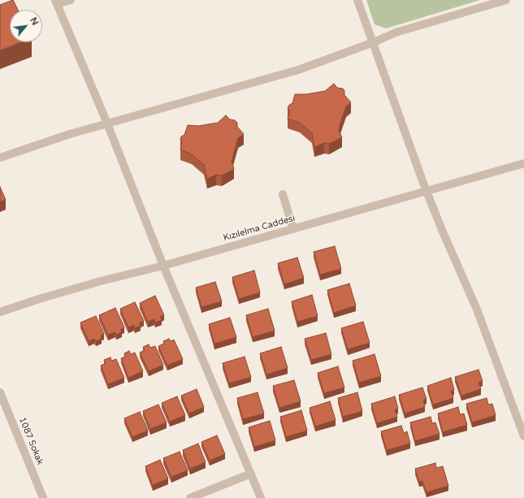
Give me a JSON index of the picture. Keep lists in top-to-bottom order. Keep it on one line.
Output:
{"streets":{"street":["Kızılelma Caddesi","1087 Sokak"]},"north":"top right"}
